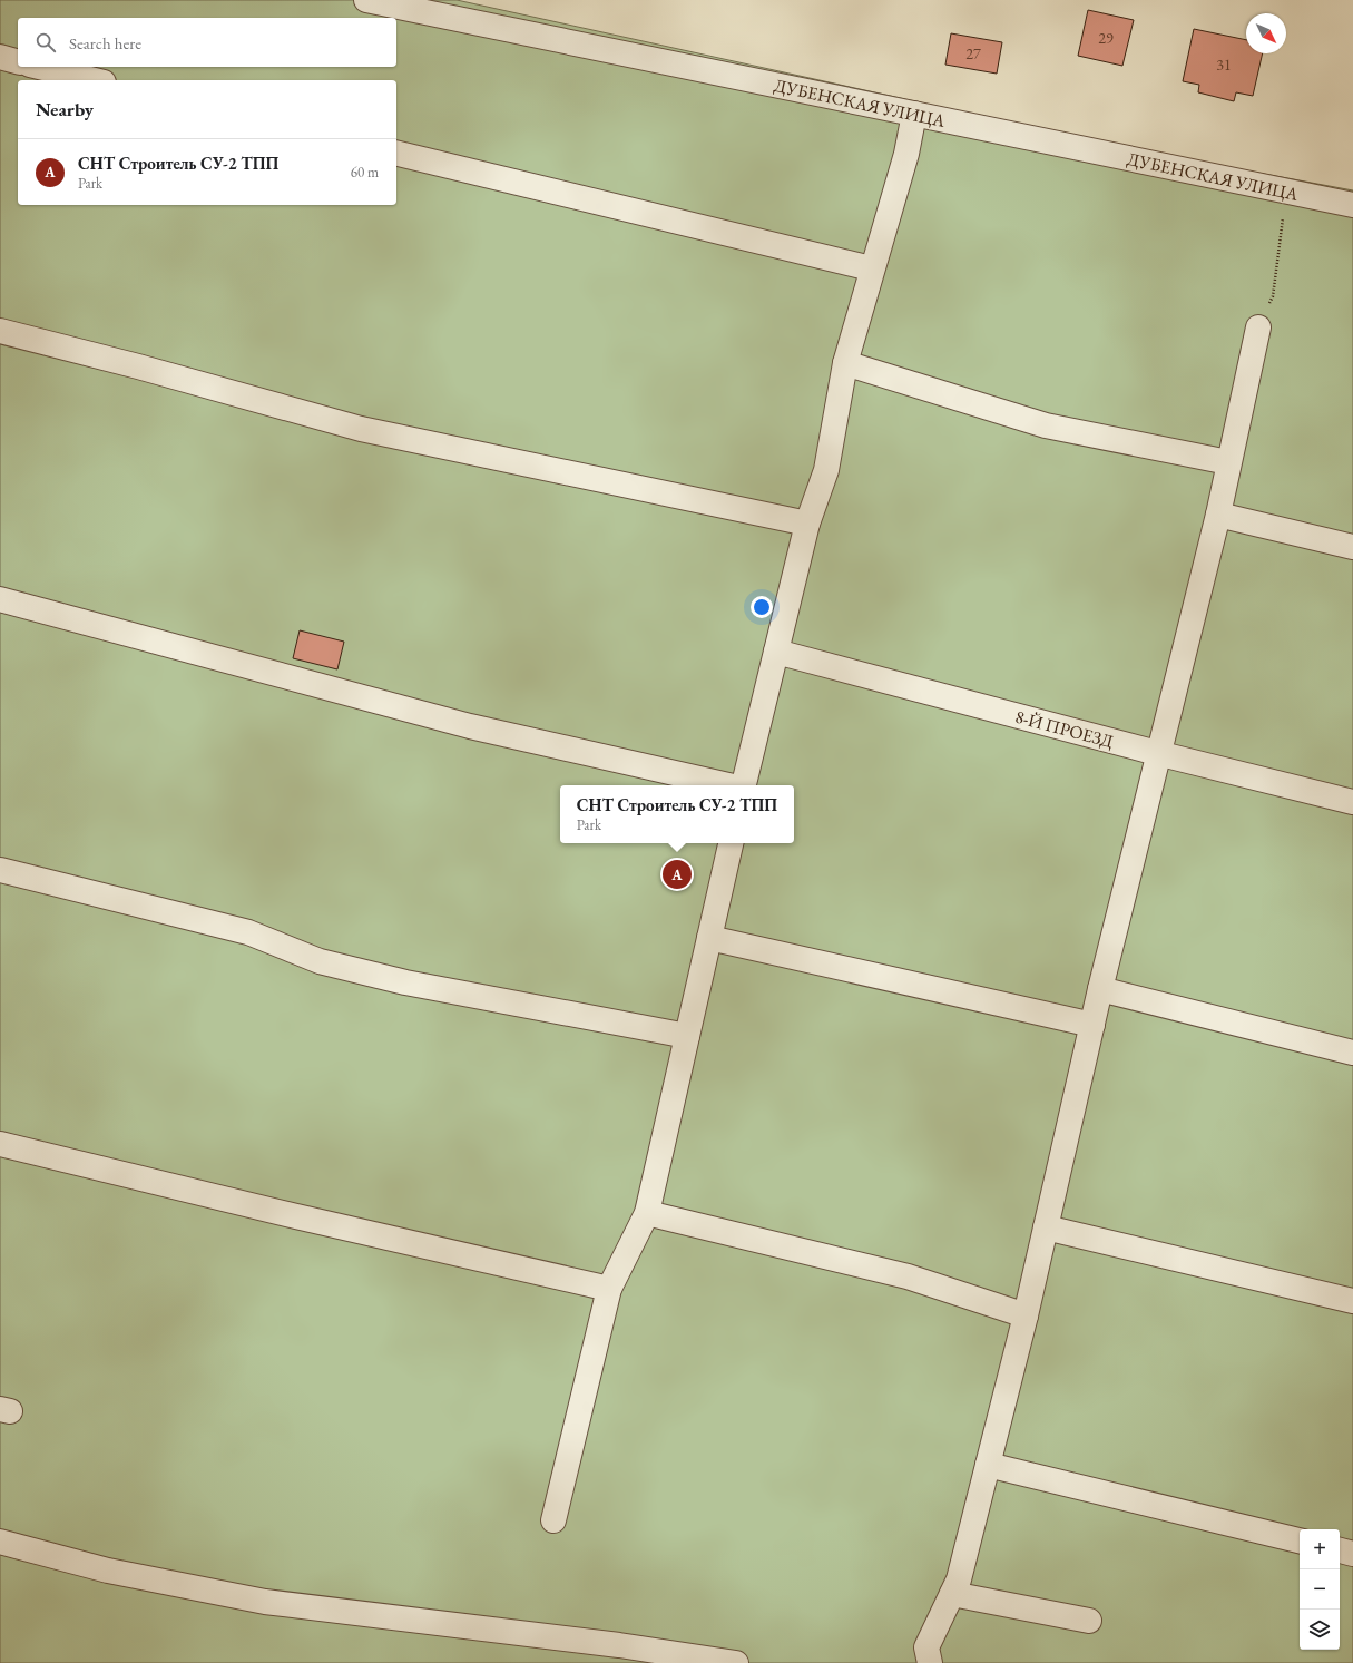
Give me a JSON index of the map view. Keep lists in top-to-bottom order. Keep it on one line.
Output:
{"streets":{"street":["ДУБЕНСКАЯ УЛИЦА","8-Й ПРОЕЗД"]},"house_numbers":["29","27","31"],"north":"bottom right","page":{"search":"Search here","heading":"Nearby","list":[{"mark":"A","name":"СНТ Строитель СУ-2 ТПП","note":"Park","value":"60 m"}],"popup":["СНТ Строитель СУ-2 ТПП","Park"],"pins":"A","map_buttons":["+","−"]}}
